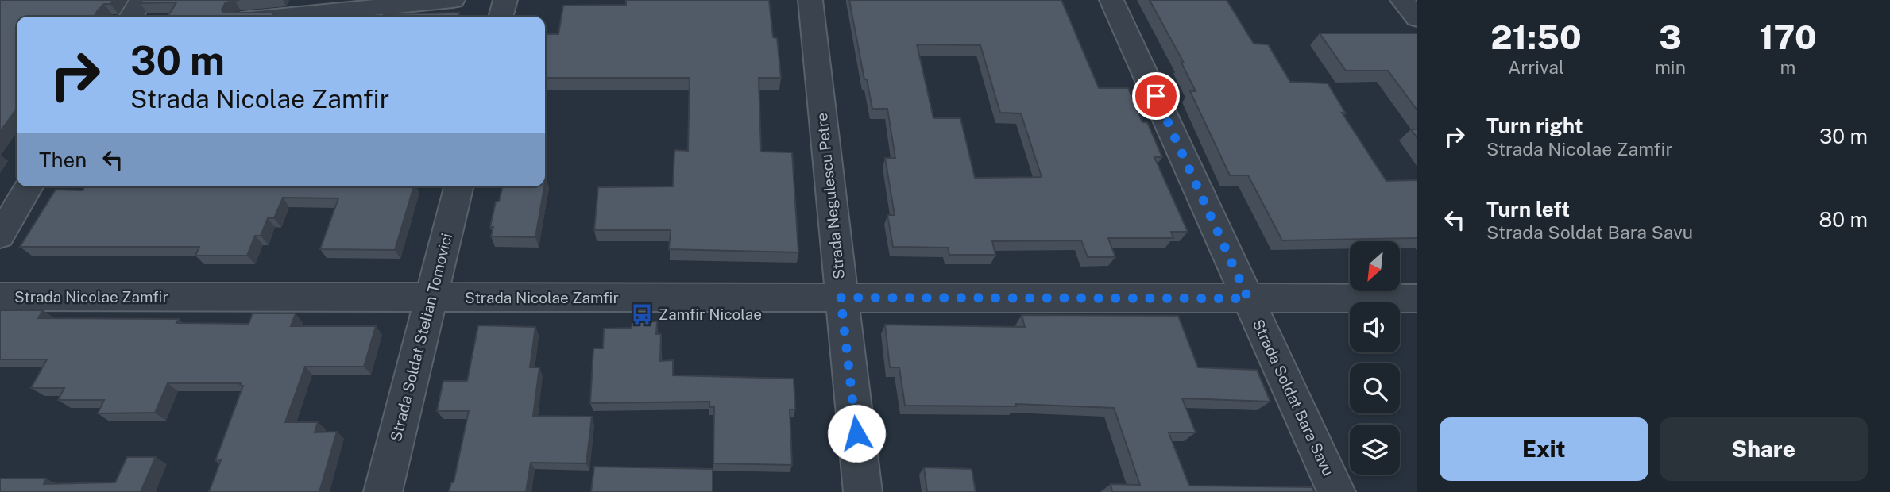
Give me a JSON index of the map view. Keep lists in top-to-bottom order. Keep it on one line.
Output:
{"streets":{"street":["Strada Negulescu Petre","Strada Nicolae Zamfir","Strada Soldat Stelian Tomovici","Strada Soldat Bara Savu"]},"crossings":[["Strada Negulescu Petre","Strada Nicolae Zamfir"],["Strada Nicolae Zamfir","Strada Soldat Stelian Tomovici"],["Strada Nicolae Zamfir","Strada Soldat Bara Savu"]],"places":{"bus stop":["Zamfir Nicolae"]},"north":"bottom left","page":{"eta":["21:50","Arrival","3","min","170","m"],"turn":["30 m","Strada Nicolae Zamfir"],"list":[{"name":"Turn right","note":"Strada Nicolae Zamfir","value":"30 m"},{"name":"Turn left","note":"Strada Soldat Bara Savu","value":"80 m"}],"then":"Then","buttons":["Exit","Share"]}}
